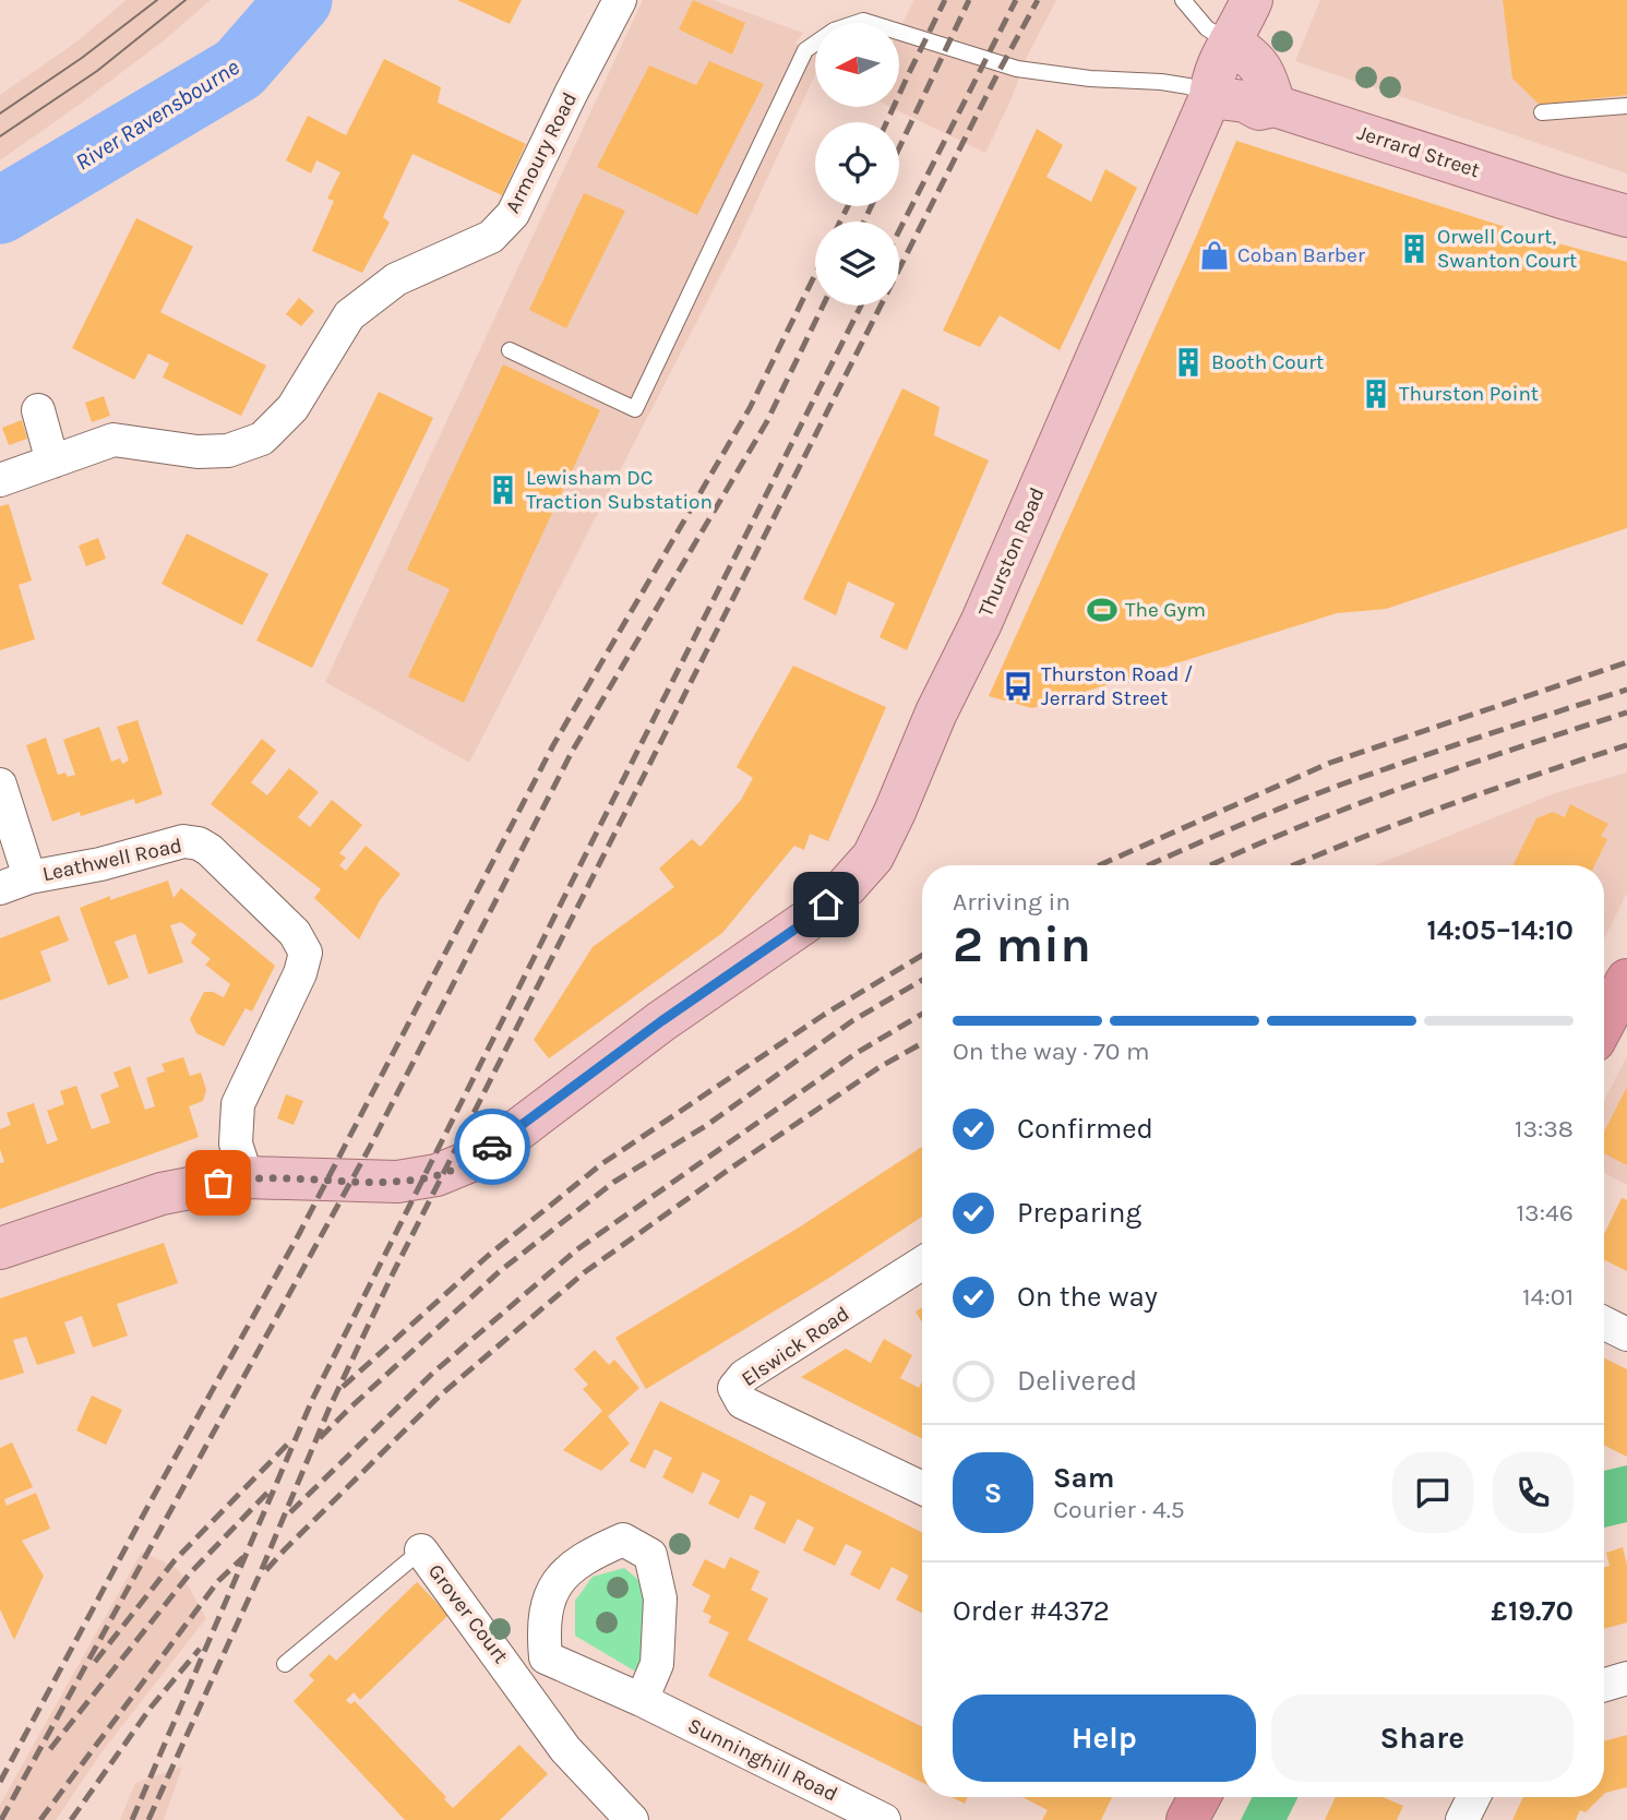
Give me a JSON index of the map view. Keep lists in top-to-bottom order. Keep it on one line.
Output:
{"streets":{"main road":["Jerrard Street","Thurston Road"],"street":["Armoury Road","Leathwell Road","Elswick Road","Grover Court","Sunninghill Road"]},"crossings":[["Jerrard Street","Thurston Road"],["Thurston Road","Leathwell Road"],["Grover Court","Sunninghill Road"]],"water":["River Ravensbourne"],"places":{"building":["Orwell Court, Swanton Court","Booth Court","Thurston Point","Lewisham DC Traction Substation"],"shop":["Coban Barber"],"sports":["The Gym"],"bus stop":["Thurston Road / Jerrard Street"]},"north":"left","page":{"heading":["2 min","Arriving in","14:05–14:10"],"panel":["Sam","Courier · 4.5","Order #4372","£19.70"],"bar":"On the way · 70 m","list":[["Confirmed","13:38"],["Preparing","13:46"],["On the way","14:01"],"Delivered"],"round":"S","buttons":["Help","Share"]}}
